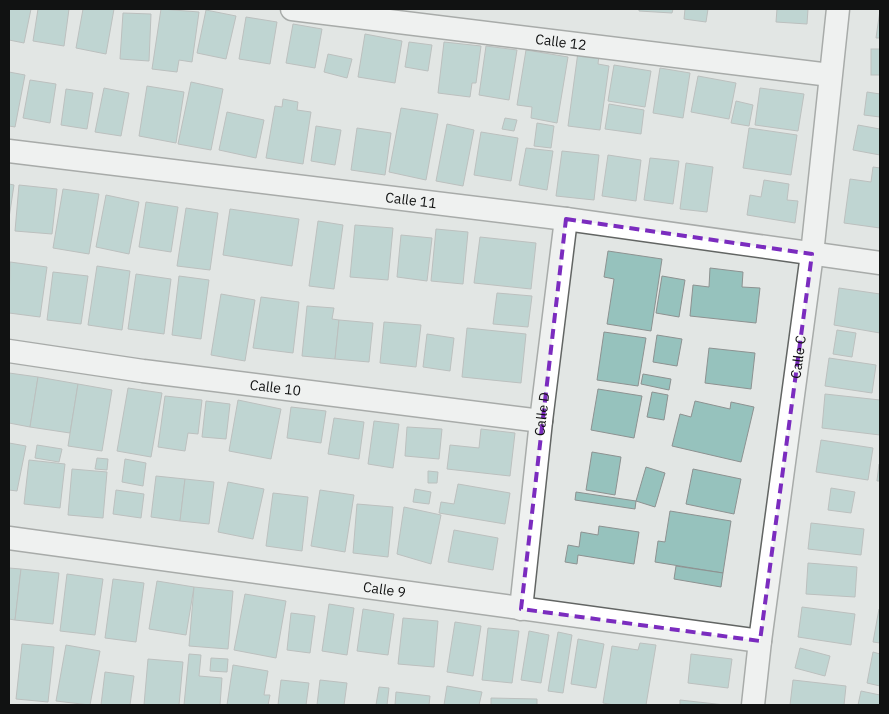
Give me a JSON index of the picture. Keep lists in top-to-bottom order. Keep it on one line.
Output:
{"streets":{"street":["Calle 12","Calle 11","Calle C","Calle 10","Calle D","Calle 9"]},"crossings":[["Calle 12","Calle C"],["Calle 11","Calle C"],["Calle 11","Calle D"],["Calle C","Calle 9"],["Calle 10","Calle D"],["Calle D","Calle 9"]]}
